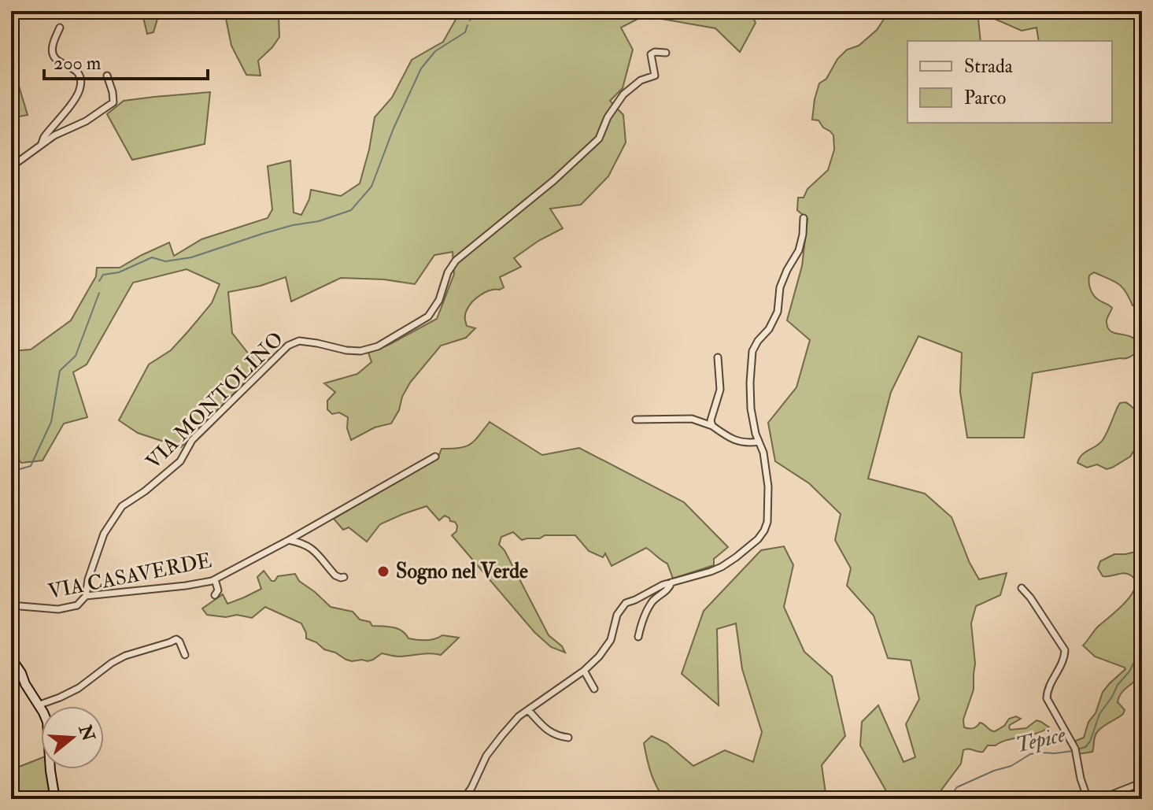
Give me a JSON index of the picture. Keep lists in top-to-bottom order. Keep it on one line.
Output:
{"streets":{"street":["VIA MONTOLINO","VIA CASAVERDE"]},"crossings":[["VIA MONTOLINO","VIA CASAVERDE"]],"water":["Tepice"],"places":["Sogno nel Verde"],"legend":["Strada","Parco"],"scale_bar":"200 m","north":"right"}
